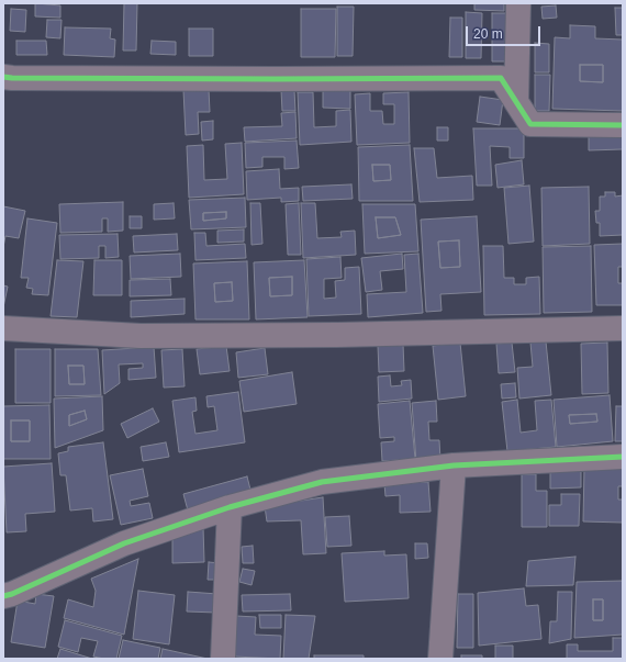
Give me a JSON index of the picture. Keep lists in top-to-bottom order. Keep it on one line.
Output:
{"scale_bar":"20 m"}
